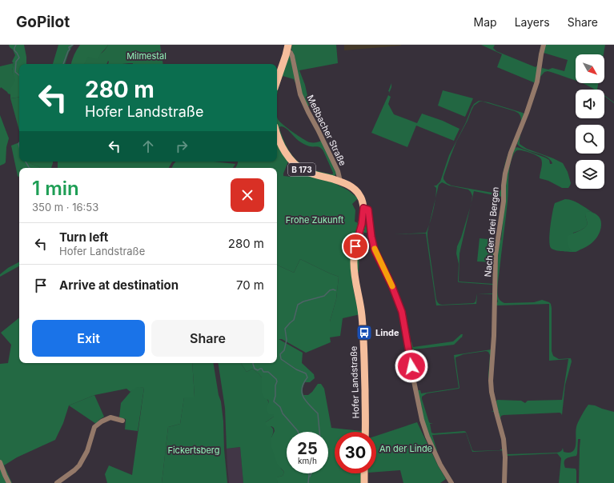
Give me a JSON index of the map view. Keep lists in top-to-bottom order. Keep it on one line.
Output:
{"streets":{"main road":["B 173","Hofer Landstraße"],"street":["Meßbacher Straße","Nach den drei Bergen"]},"crossings":[["Meßbacher Straße","Hofer Landstraße"]],"parks":["Milmestal","Frohe Zukunft","An der Linde","Fickertsberg"],"places":{"bus stop":["Linde"]},"north":"bottom right","page":{"header":"GoPilot","nav":["Map","Layers","Share"],"turn":["280 m","Hofer Landstraße"],"heading":["1 min","350 m · 16:53"],"list":[{"name":"Turn left","note":"Hofer Landstraße","value":"280 m"},{"name":"Arrive at destination","value":"70 m"}],"buttons":["Exit","Share"],"speed":"25 km/h","limit":"30"}}
